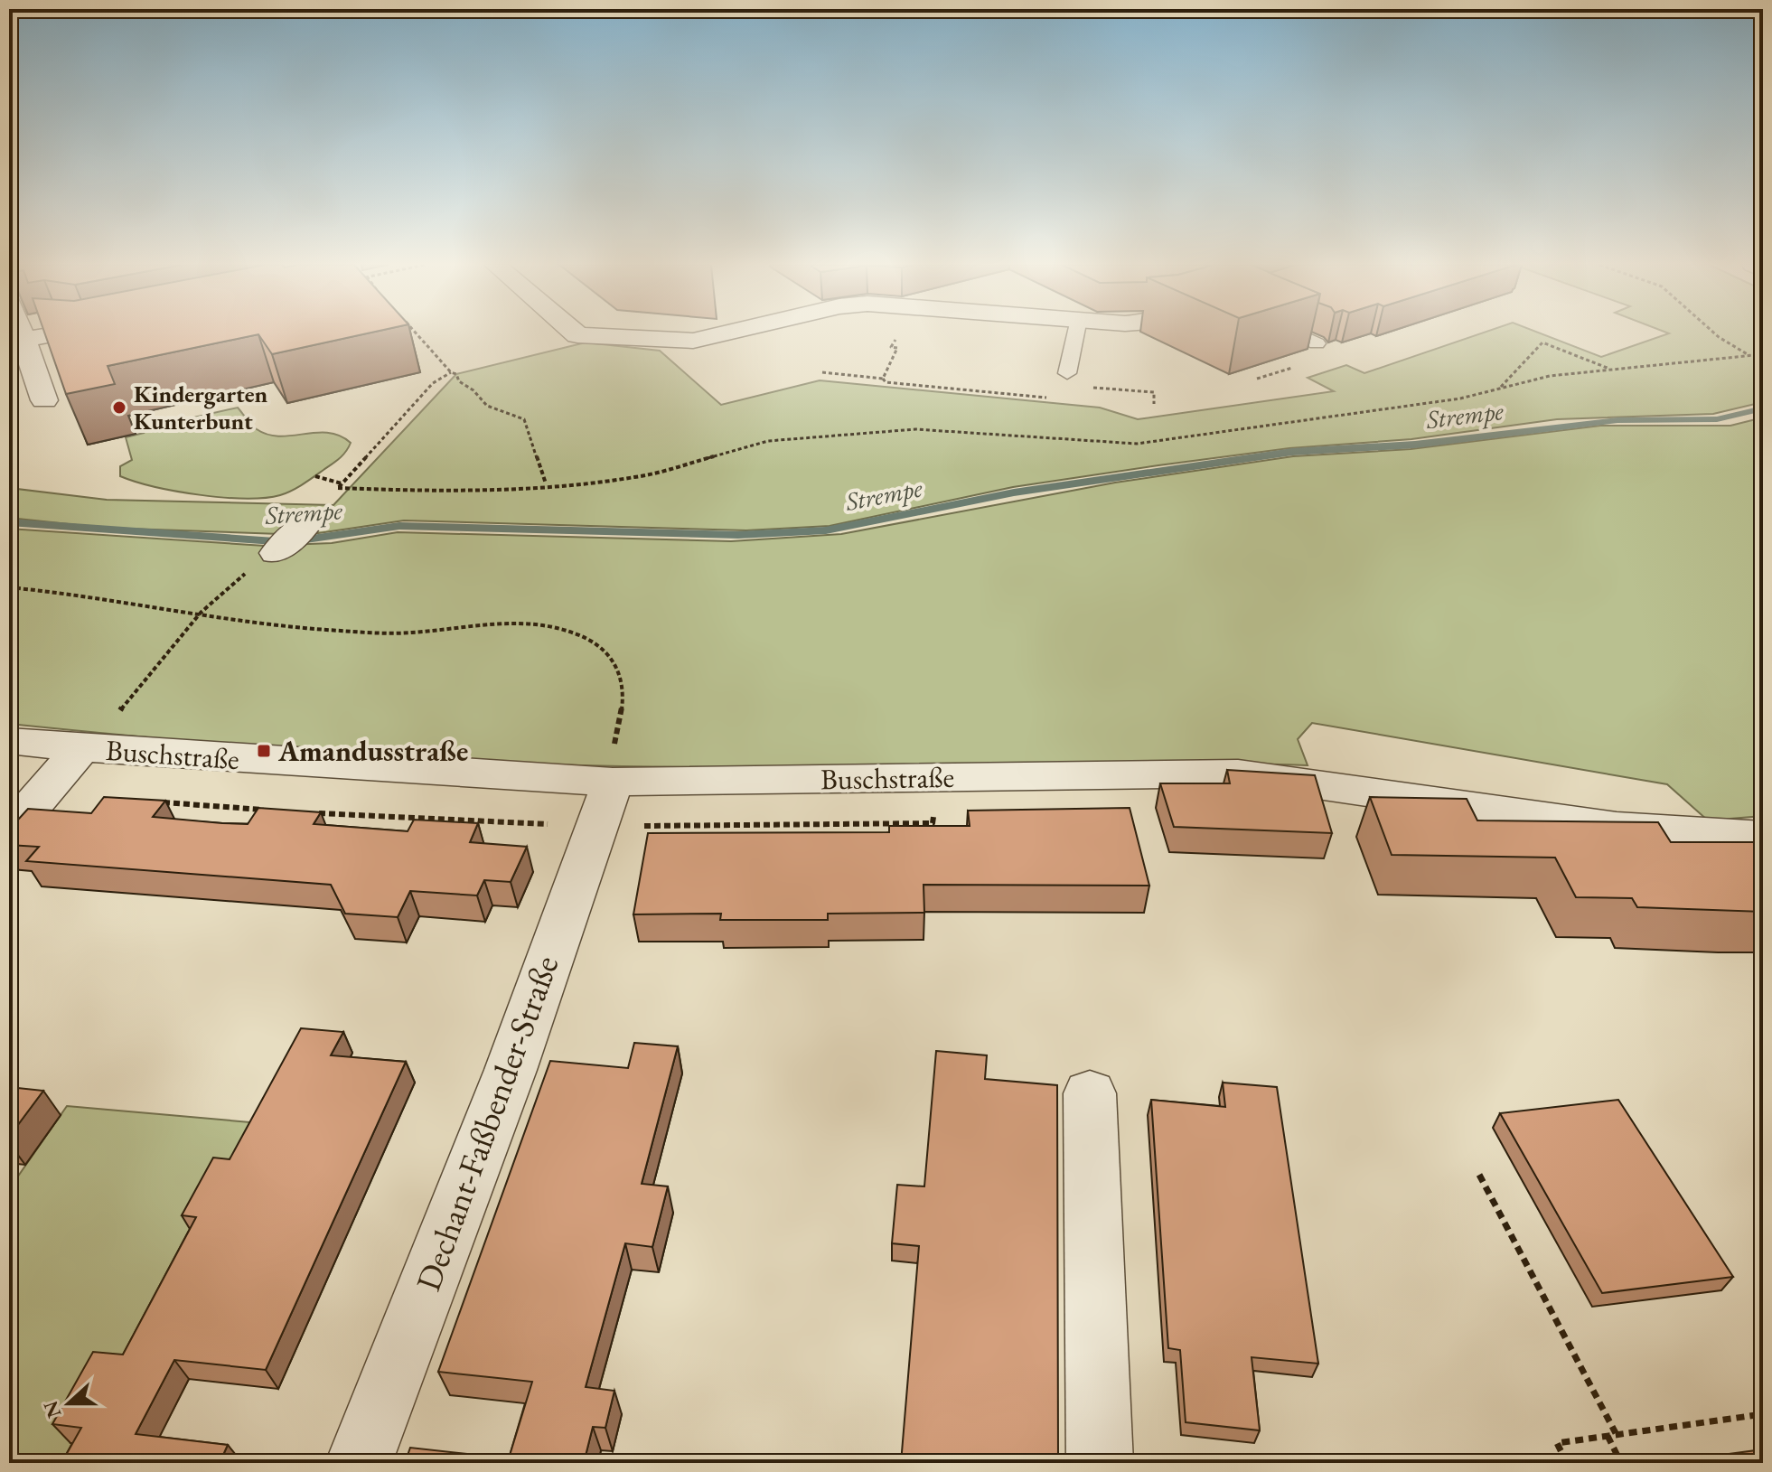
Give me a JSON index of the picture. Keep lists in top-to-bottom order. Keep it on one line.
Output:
{"streets":{"street":["Buschstraße","Dechant-Faßbender-Straße"]},"crossings":[["Buschstraße","Dechant-Faßbender-Straße"]],"water":["Strempe"],"places":{"other":["Kindergarten Kunterbunt"],"transit":["Amandusstraße"]},"north":"left"}
